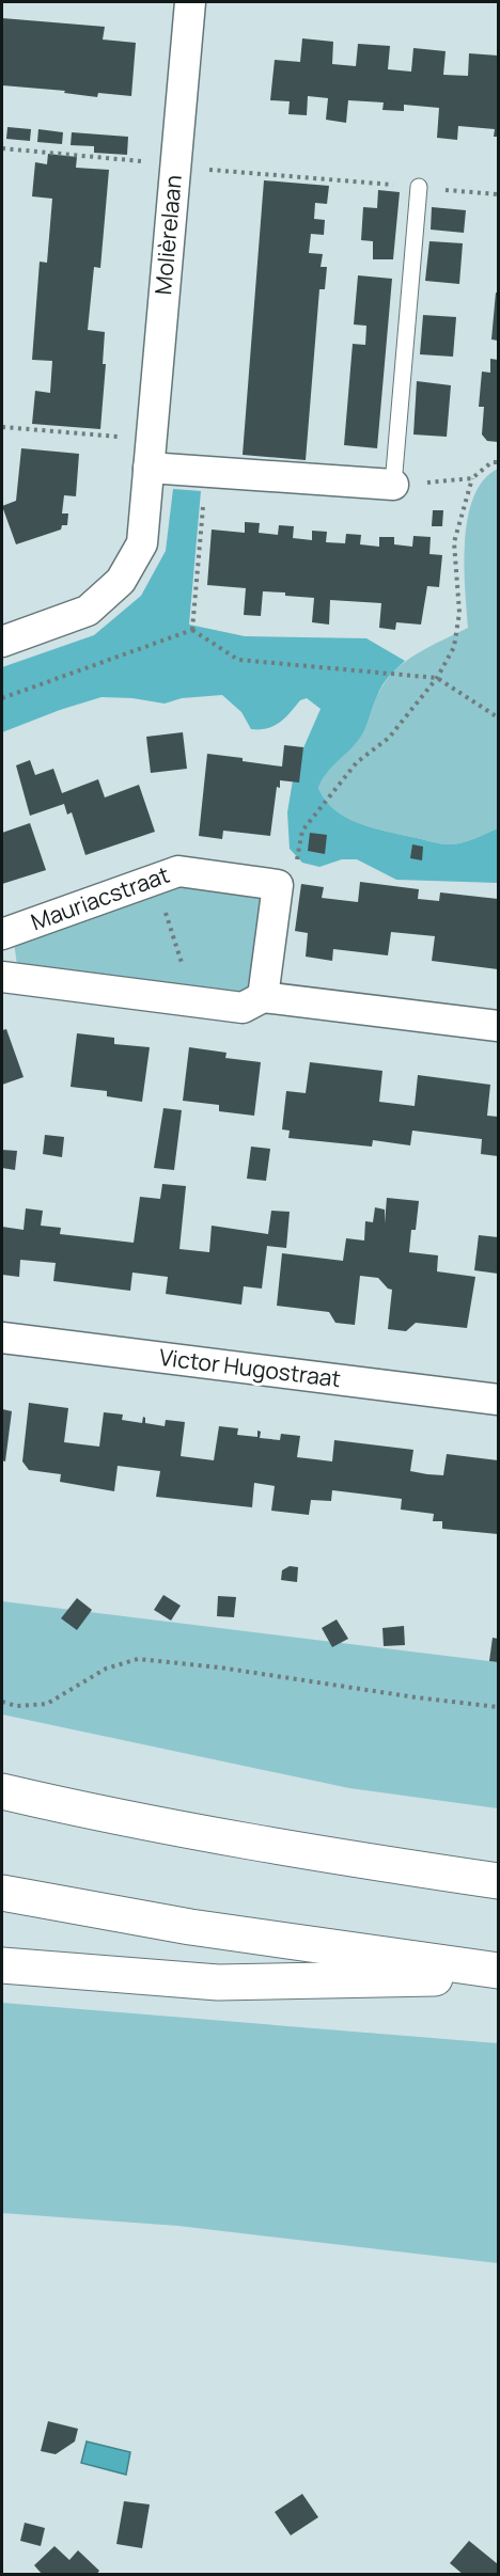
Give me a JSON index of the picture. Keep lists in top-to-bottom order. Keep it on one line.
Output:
{"streets":{"street":["Molièrelaan","Mauriacstraat","Victor Hugostraat"]}}
